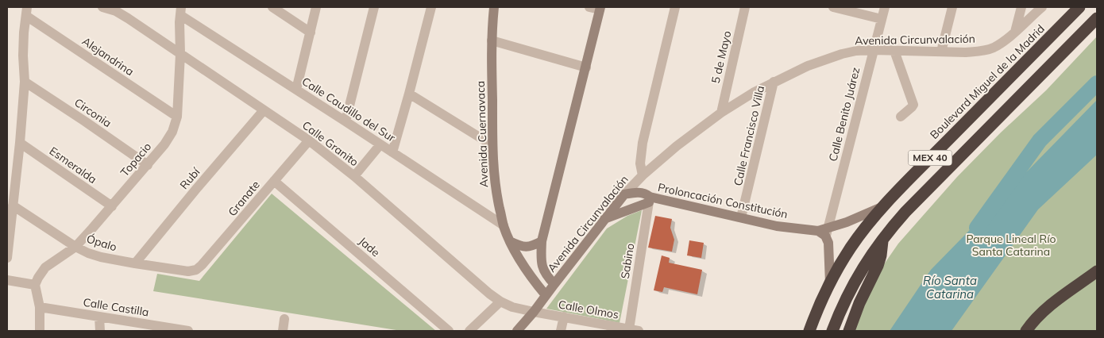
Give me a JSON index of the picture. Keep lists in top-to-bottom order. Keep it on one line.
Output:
{"streets":{"highway":["Boulevard Miguel de la Madrid","MEX 40"],"street":["Avenida Circunvalación","Alejandrina","5 de Mayo","Calle Caudillo del Sur","Circonia","Calle Benito Juárez","Avenida Cuernavaca","Calle Francisco Villa","Calle Granito","Topacio","Esmeralda","Rubí","Granate","Proloncación Constitución","Ópalo","Jade","Sabino","Calle Castilla","Calle Olmos"]},"crossings":[["Avenida Circunvalación","5 de Mayo"],["Avenida Circunvalación","Calle Benito Juárez"],["Avenida Circunvalación","Calle Francisco Villa"],["Avenida Circunvalación","Proloncación Constitución"],["Alejandrina","Topacio"],["Boulevard Miguel de la Madrid","Proloncación Constitución"],["Calle Caudillo del Sur","Avenida Cuernavaca"],["Calle Caudillo del Sur","Topacio"],["Circonia","Topacio"],["Calle Benito Juárez","Proloncación Constitución"],["Calle Francisco Villa","Proloncación Constitución"],["Calle Granito","Topacio"],["Calle Granito","Rubí"],["Calle Granito","Granate"],["Calle Granito","Calle Olmos"],["Topacio","Esmeralda"],["Topacio","Ópalo"],["Rubí","Ópalo"],["Granate","Ópalo"],["Granate","Jade"],["Proloncación Constitución","Sabino"],["Sabino","Calle Olmos"]],"water":["Río Santa Catarina"],"parks":["Parque Lineal Río Santa Catarina"]}
